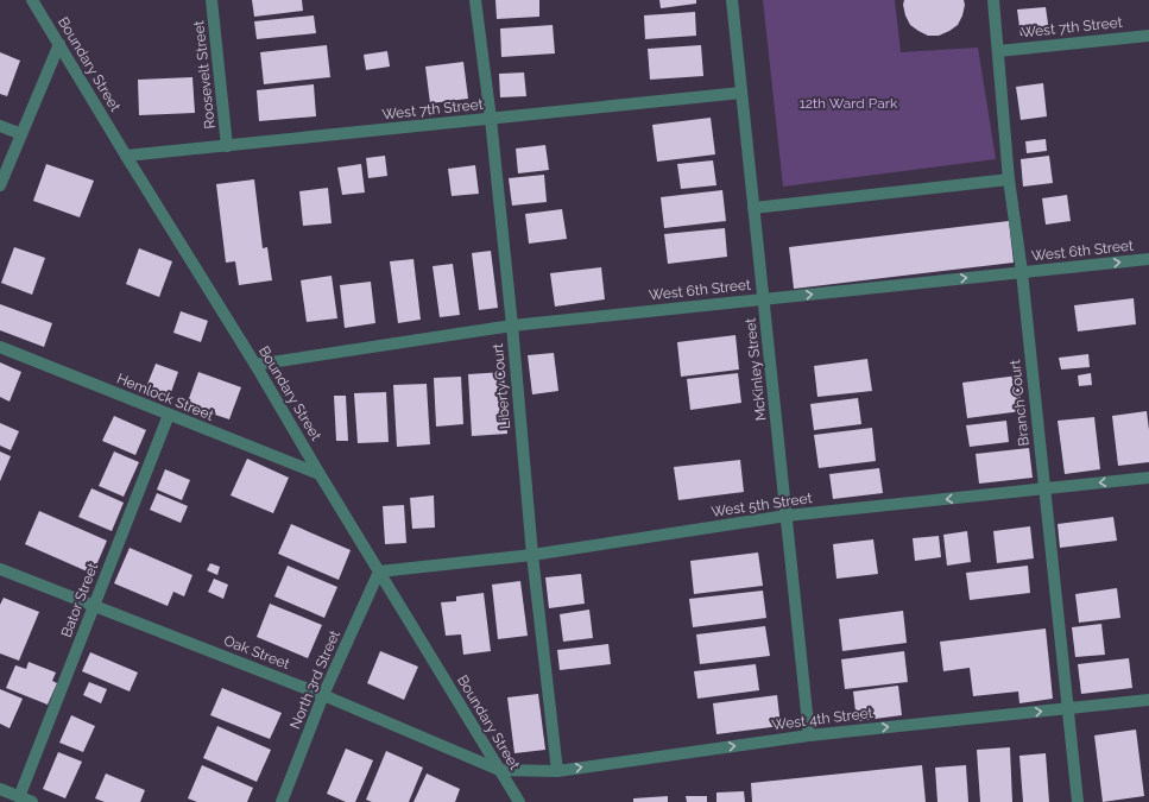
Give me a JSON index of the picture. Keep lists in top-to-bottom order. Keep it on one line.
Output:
{"streets":{"street":["West 7th Street","Boundary Street","Roosevelt Street","West 6th Street","McKinley Street","Liberty Court","Hemlock Street","Branch Court","West 5th Street","Bator Street","Oak Street","North 3rd Street","West 4th Street"]},"crossings":[["West 7th Street","Boundary Street"],["West 7th Street","Roosevelt Street"],["West 7th Street","McKinley Street"],["West 7th Street","Liberty Court"],["West 7th Street","Branch Court"],["Boundary Street","West 6th Street"],["Boundary Street","Hemlock Street"],["Boundary Street","West 5th Street"],["Boundary Street","Oak Street"],["Boundary Street","North 3rd Street"],["Boundary Street","West 4th Street"],["West 6th Street","McKinley Street"],["West 6th Street","Liberty Court"],["West 6th Street","Branch Court"],["McKinley Street","West 5th Street"],["McKinley Street","West 4th Street"],["Liberty Court","West 5th Street"],["Liberty Court","West 4th Street"],["Hemlock Street","Bator Street"],["Branch Court","West 5th Street"],["Branch Court","West 4th Street"],["West 5th Street","North 3rd Street"],["Bator Street","Oak Street"],["Oak Street","North 3rd Street"],["Oak Street","West 4th Street"]],"one_way":["West 5th Street","West 4th Street"],"parks":["12th Ward Park"]}
